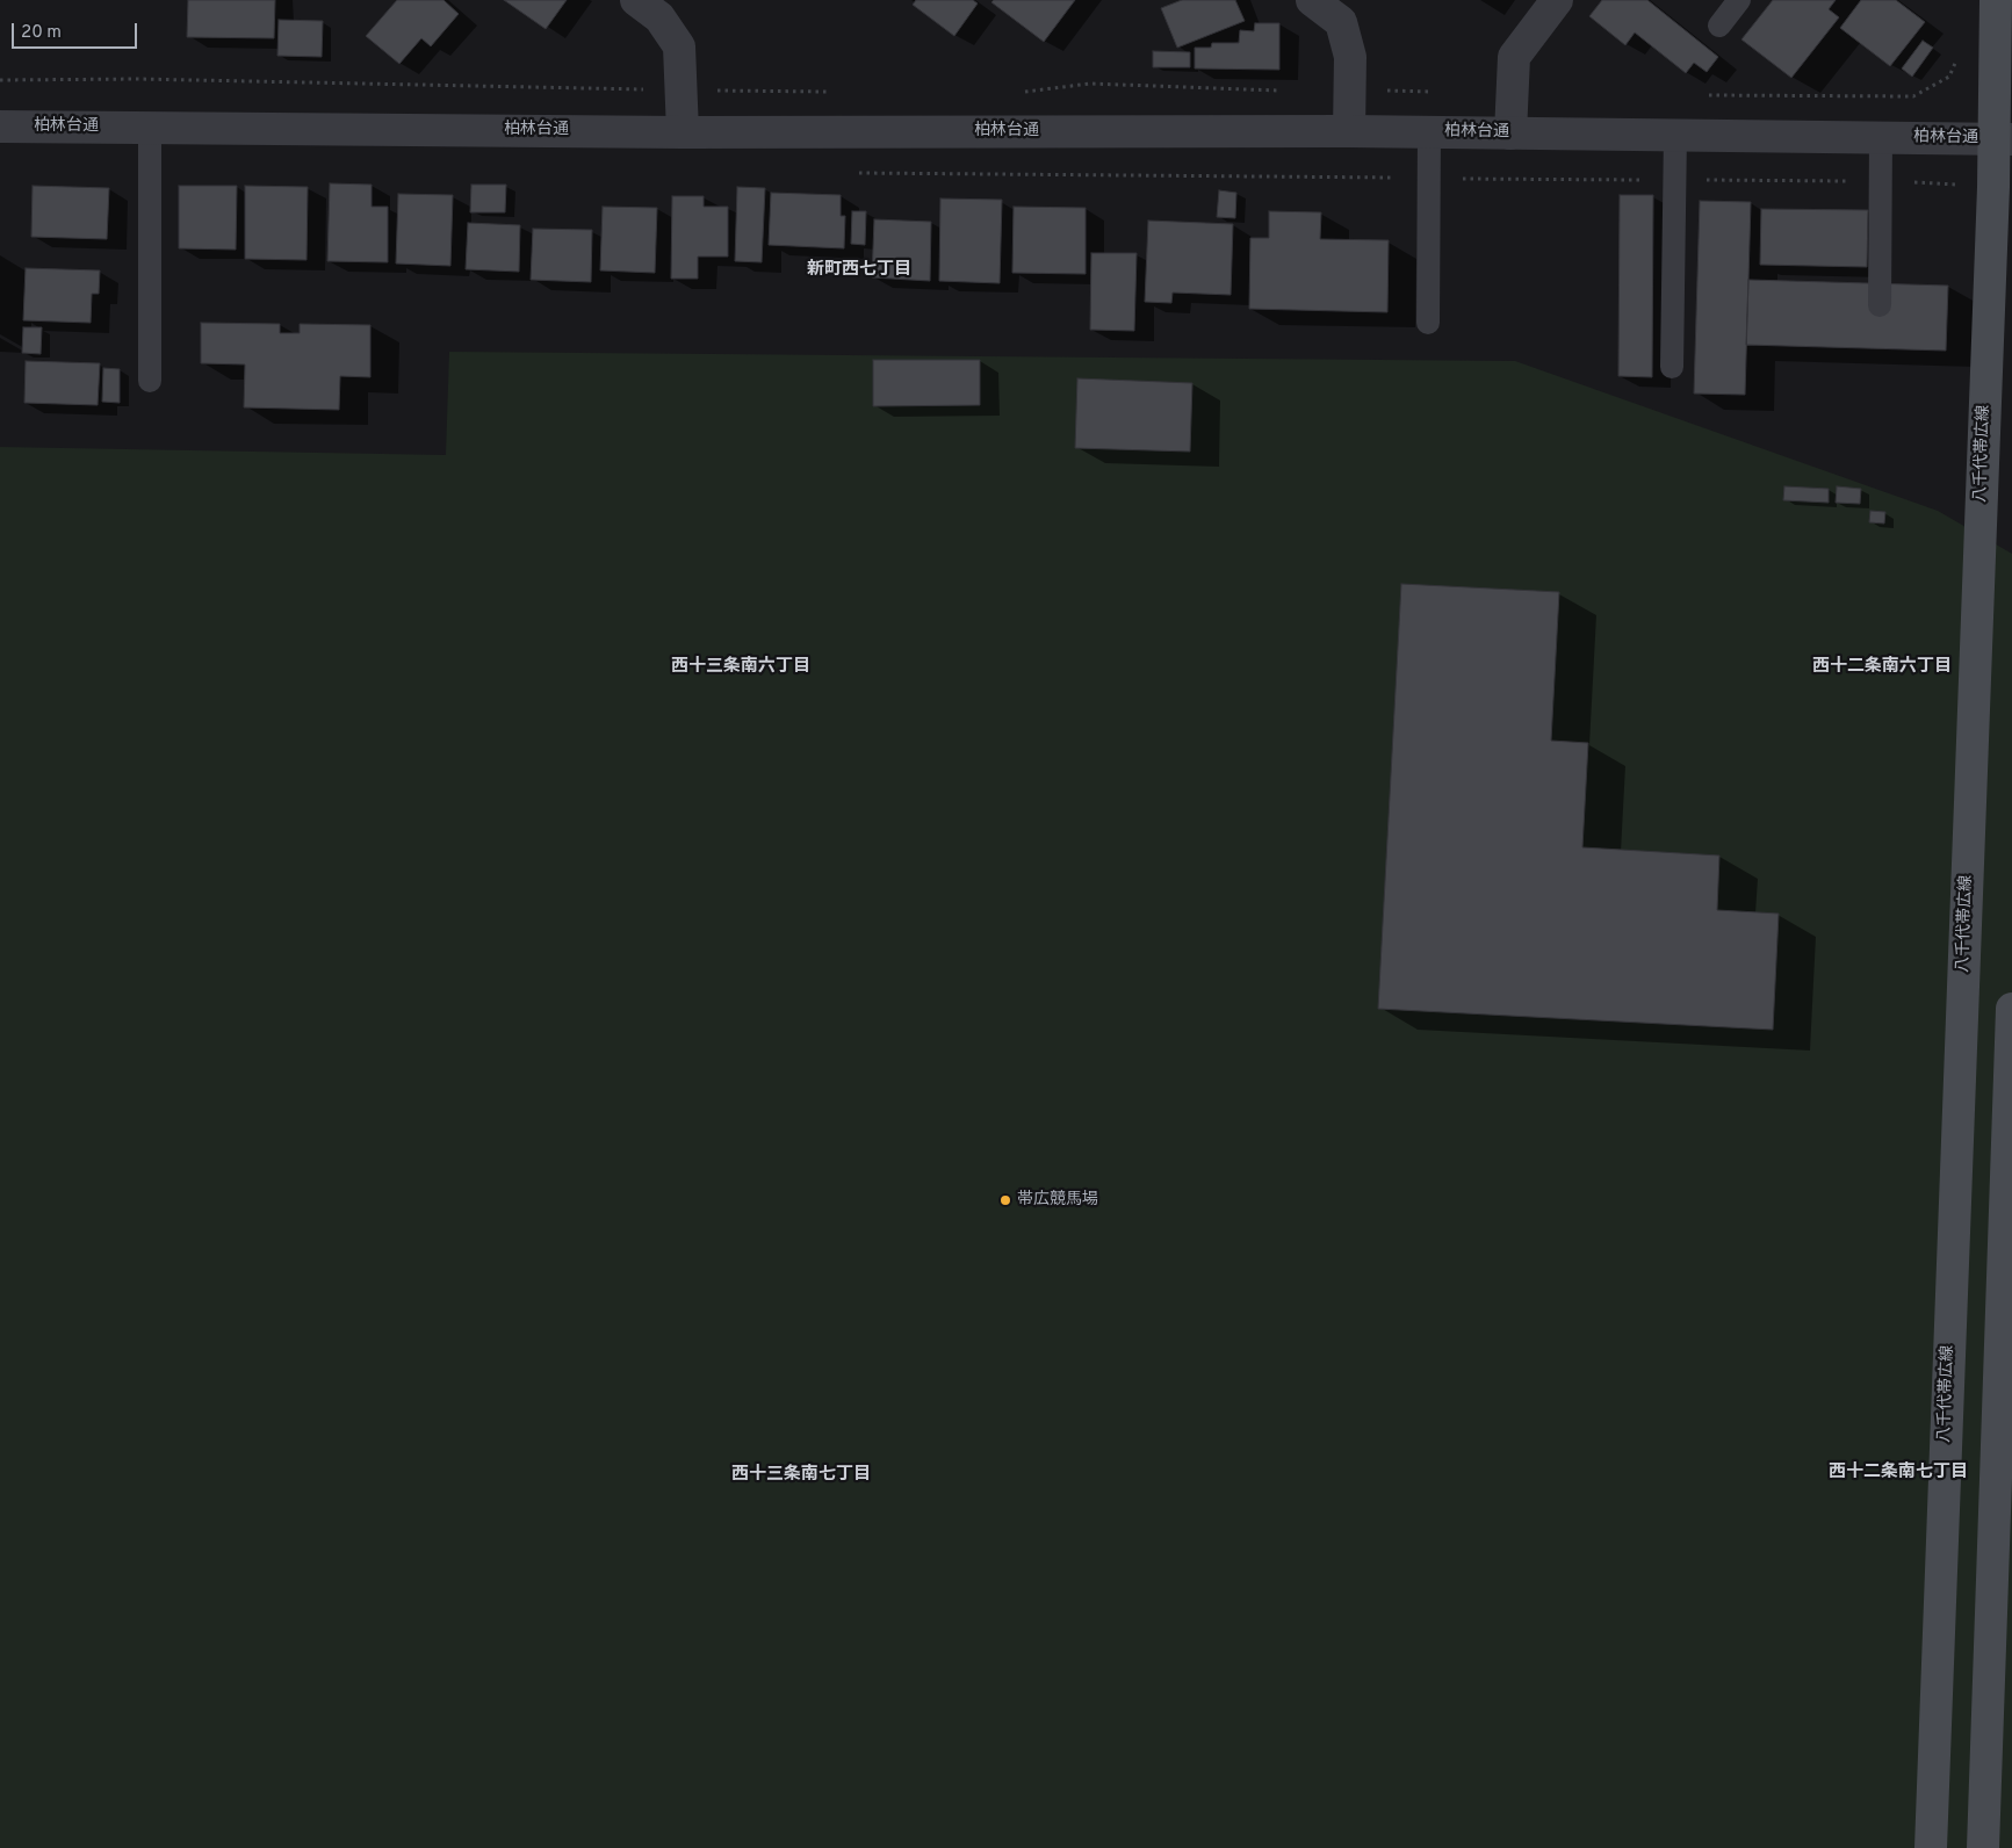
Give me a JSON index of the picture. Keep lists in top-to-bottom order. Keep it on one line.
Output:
{"streets":{"main road":["八千代帯広線"],"street":["柏林台通"]},"crossings":[["柏林台通","八千代帯広線"]],"districts":["新町西七丁目","西十三条南六丁目","西十二条南六丁目","西十二条南七丁目","西十三条南七丁目"],"places":["帯広競馬場"],"scale_bar":"20 m"}
